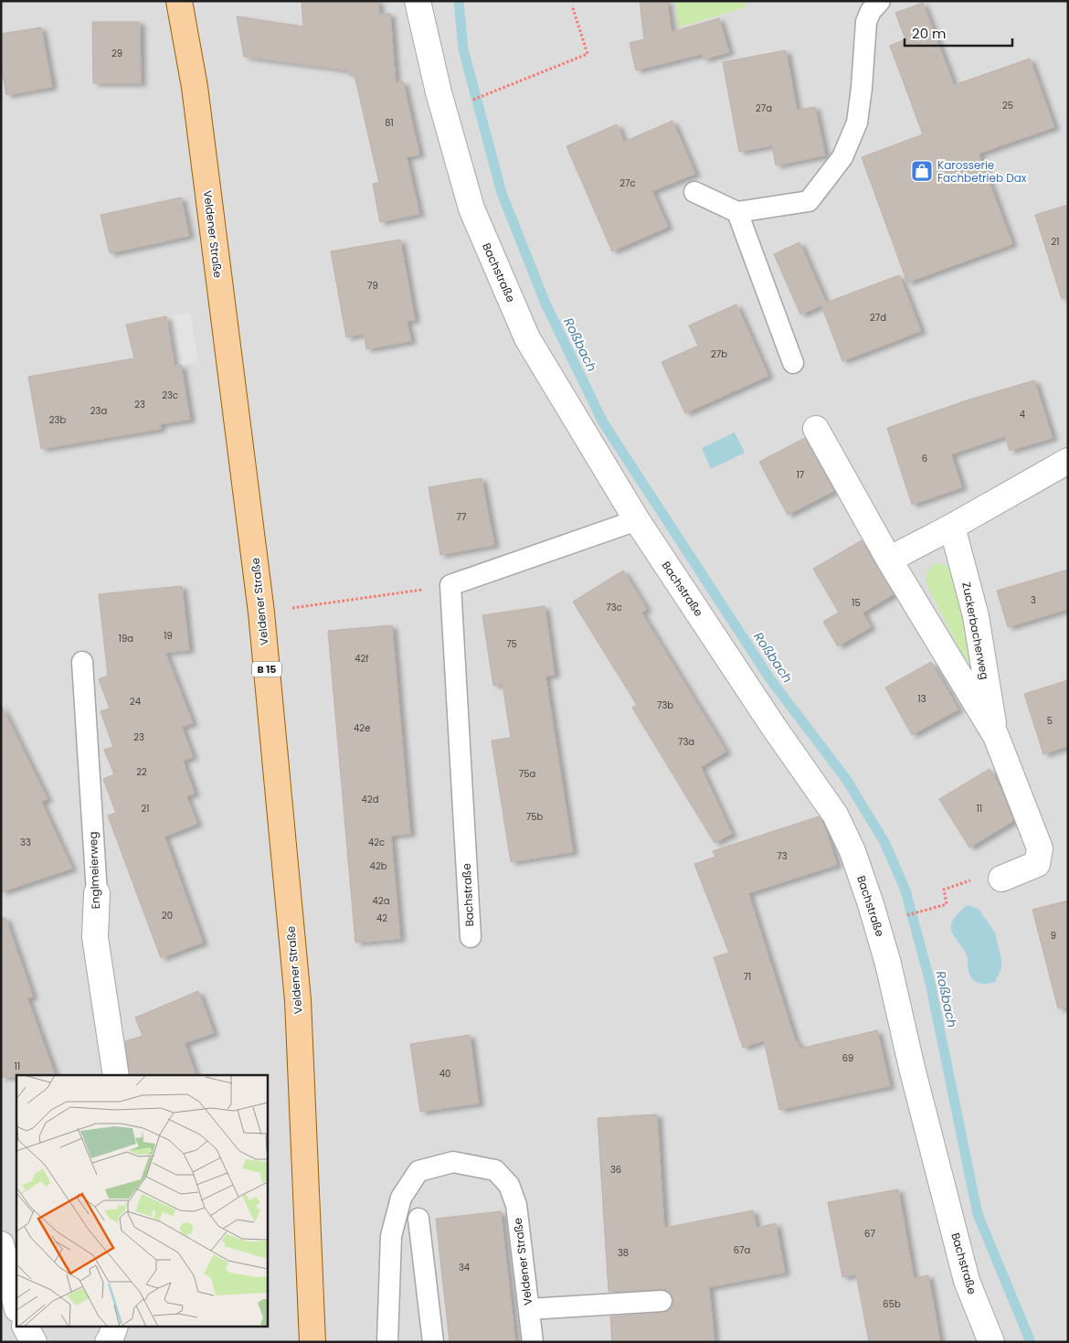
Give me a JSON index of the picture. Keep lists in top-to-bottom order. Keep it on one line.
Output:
{"streets":{"main road":["Veldener Straße","B 15"],"street":["Bachstraße","Zuckerbacherweg","Englmeierweg"]},"water":["Roßbach"],"places":{"shop":["Karosserie Fachbetrieb Dax"]},"house_numbers":["29","25","27a","81","27c","21","79","27d","27b","23c","23","23a","4","23b","6","17","77","3","15","73c","19","19a","75","42f","13","24","73b","5","42e","23","73a","22","75a","42d","21","11","75b","33","42c","73","42b","42a","20","42","9","71","69","11","40","36","67","67a","38","34","65b"],"scale_bar":"20 m"}
